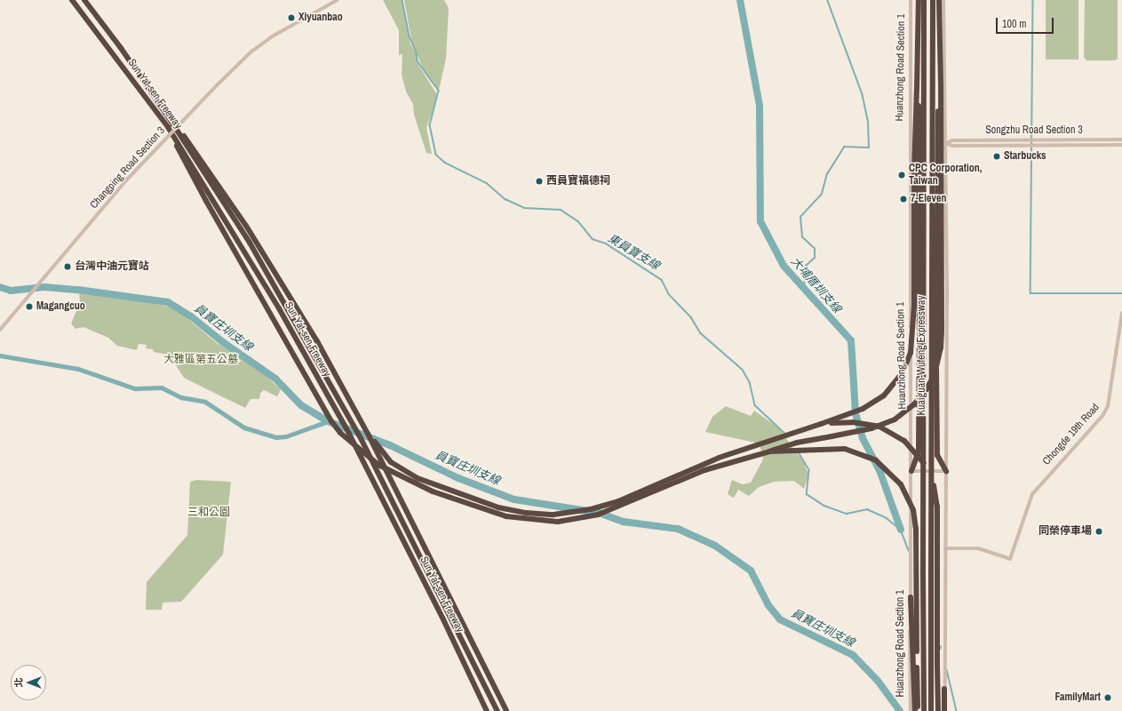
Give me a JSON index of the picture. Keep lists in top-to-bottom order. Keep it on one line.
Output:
{"streets":{"highway":["Sun Yat-sen Freeway","Kuaiguan-Wufeng Expressway"],"street":["Huanzhong Road Section 1","Songzhu Road Section 3","Changping Road Section 3","Chongde 19th Road"]},"crossings":[["Huanzhong Road Section 1","Songzhu Road Section 3"]],"water":["東員寶支線","大埔厝圳支線","員寶庄圳支線"],"parks":["大雅區第五公墓","三和公園"],"places":["Xiyuanbao","Starbucks","CPC Corporation, Taiwan","西員寶福德祠","7-Eleven","台灣中油元寶站","Magangcuo","同榮停車場","FamilyMart"],"scale_bar":"100 m","north":"left"}
